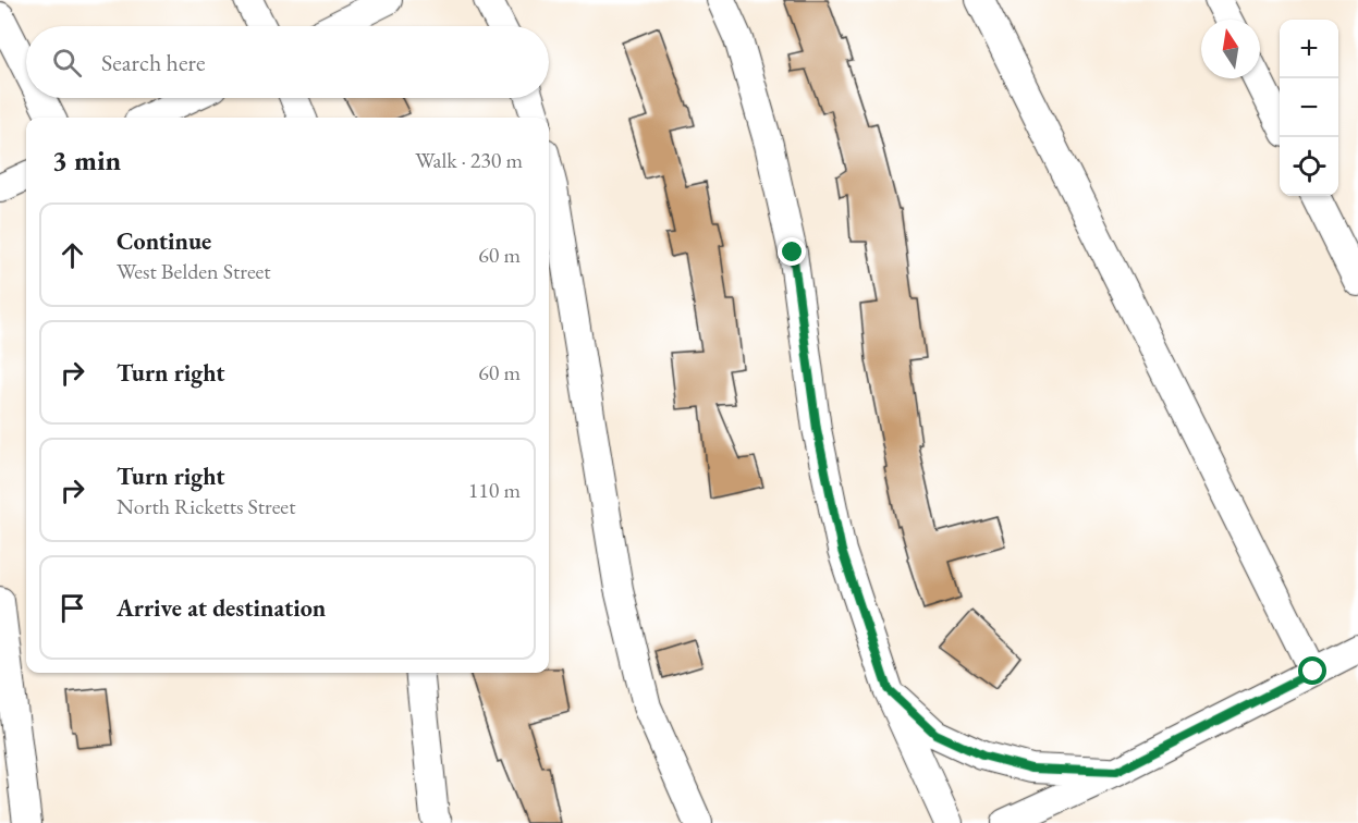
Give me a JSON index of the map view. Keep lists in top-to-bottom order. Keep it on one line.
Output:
{"north":"top","page":{"map_buttons":["+","−"],"search":"Search here","heading":["3 min","Walk · 230 m"],"list":[["Continue","West Belden Street","60 m"],["Turn right","60 m"],["Turn right","North Ricketts Street","110 m"],"Arrive at destination"]}}
